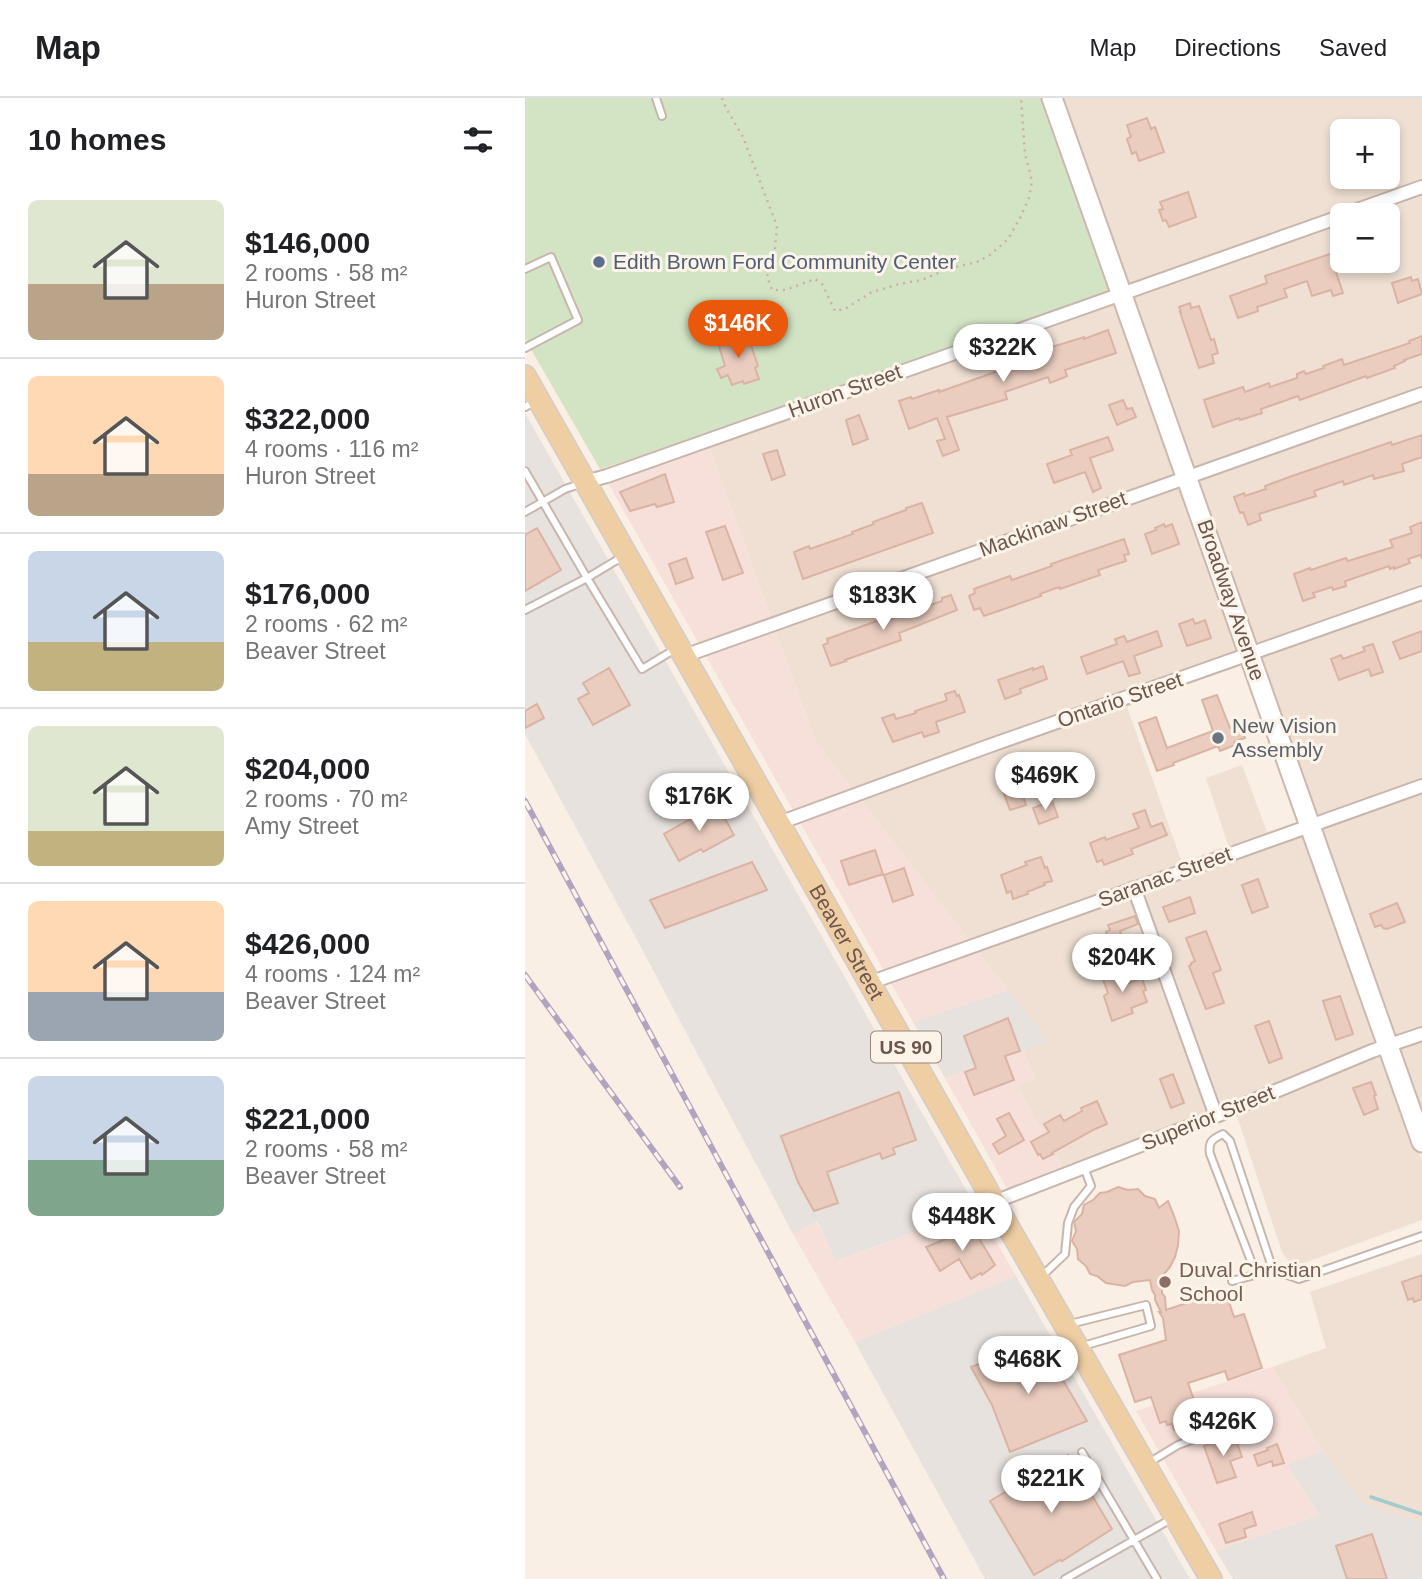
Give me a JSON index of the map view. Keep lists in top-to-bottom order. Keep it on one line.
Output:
{"streets":{"main road":["Beaver Street","US 90"],"street":["Huron Street","Mackinaw Street","Broadway Avenue","Ontario Street","Saranac Street","Superior Street"]},"crossings":[["Huron Street","Broadway Avenue"],["Huron Street","Beaver Street"],["Mackinaw Street","Broadway Avenue"],["Mackinaw Street","Beaver Street"],["Broadway Avenue","Ontario Street"],["Broadway Avenue","Saranac Street"],["Broadway Avenue","Superior Street"],["Ontario Street","Beaver Street"],["Saranac Street","Beaver Street"],["Beaver Street","Superior Street"]],"places":["Edith Brown Ford Community Center","New Vision Assembly","Duval Christian School"],"page":{"header":"Map","nav":["Map","Directions","Saved"],"heading":"10 homes","map_buttons":["+","−"],"list":[{"name":"$146,000","note":"2 rooms · 58 m² · Huron Street"},{"name":"$322,000","note":"4 rooms · 116 m² · Huron Street"},{"name":"$176,000","note":"2 rooms · 62 m² · Beaver Street"},{"name":"$204,000","note":"2 rooms · 70 m² · Amy Street"},{"name":"$426,000","note":"4 rooms · 124 m² · Beaver Street"},{"name":"$221,000","note":"2 rooms · 58 m² · Beaver Street"}],"price":["$146K","$322K","$183K","$469K","$176K","$204K","$448K","$468K","$426K","$221K"]}}
